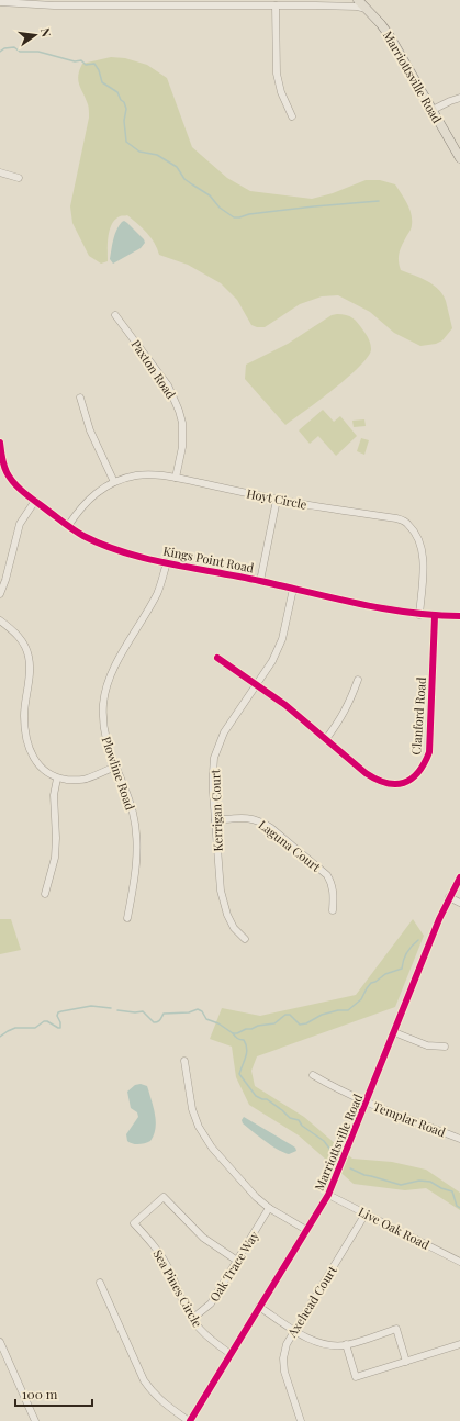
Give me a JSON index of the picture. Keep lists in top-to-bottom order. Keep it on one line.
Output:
{"streets":{"main road":["Marriottsville Road"],"street":["Paxton Road","Hoyt Circle","Kings Point Road","Clanford Road","Plowline Road","Kerrigan Court","Laguna Court","Templar Road","Live Oak Road","Oak Trace Way","Sea Pines Circle","Axehead Court"]},"crossings":[["Marriottsville Road","Templar Road"],["Marriottsville Road","Live Oak Road"],["Marriottsville Road","Sea Pines Circle"],["Paxton Road","Hoyt Circle"],["Hoyt Circle","Kings Point Road"],["Kings Point Road","Clanford Road"],["Kings Point Road","Plowline Road"],["Kings Point Road","Kerrigan Court"],["Clanford Road","Kerrigan Court"],["Kerrigan Court","Laguna Court"],["Live Oak Road","Axehead Court"],["Oak Trace Way","Sea Pines Circle"]],"scale_bar":"100 m","north":"right"}
